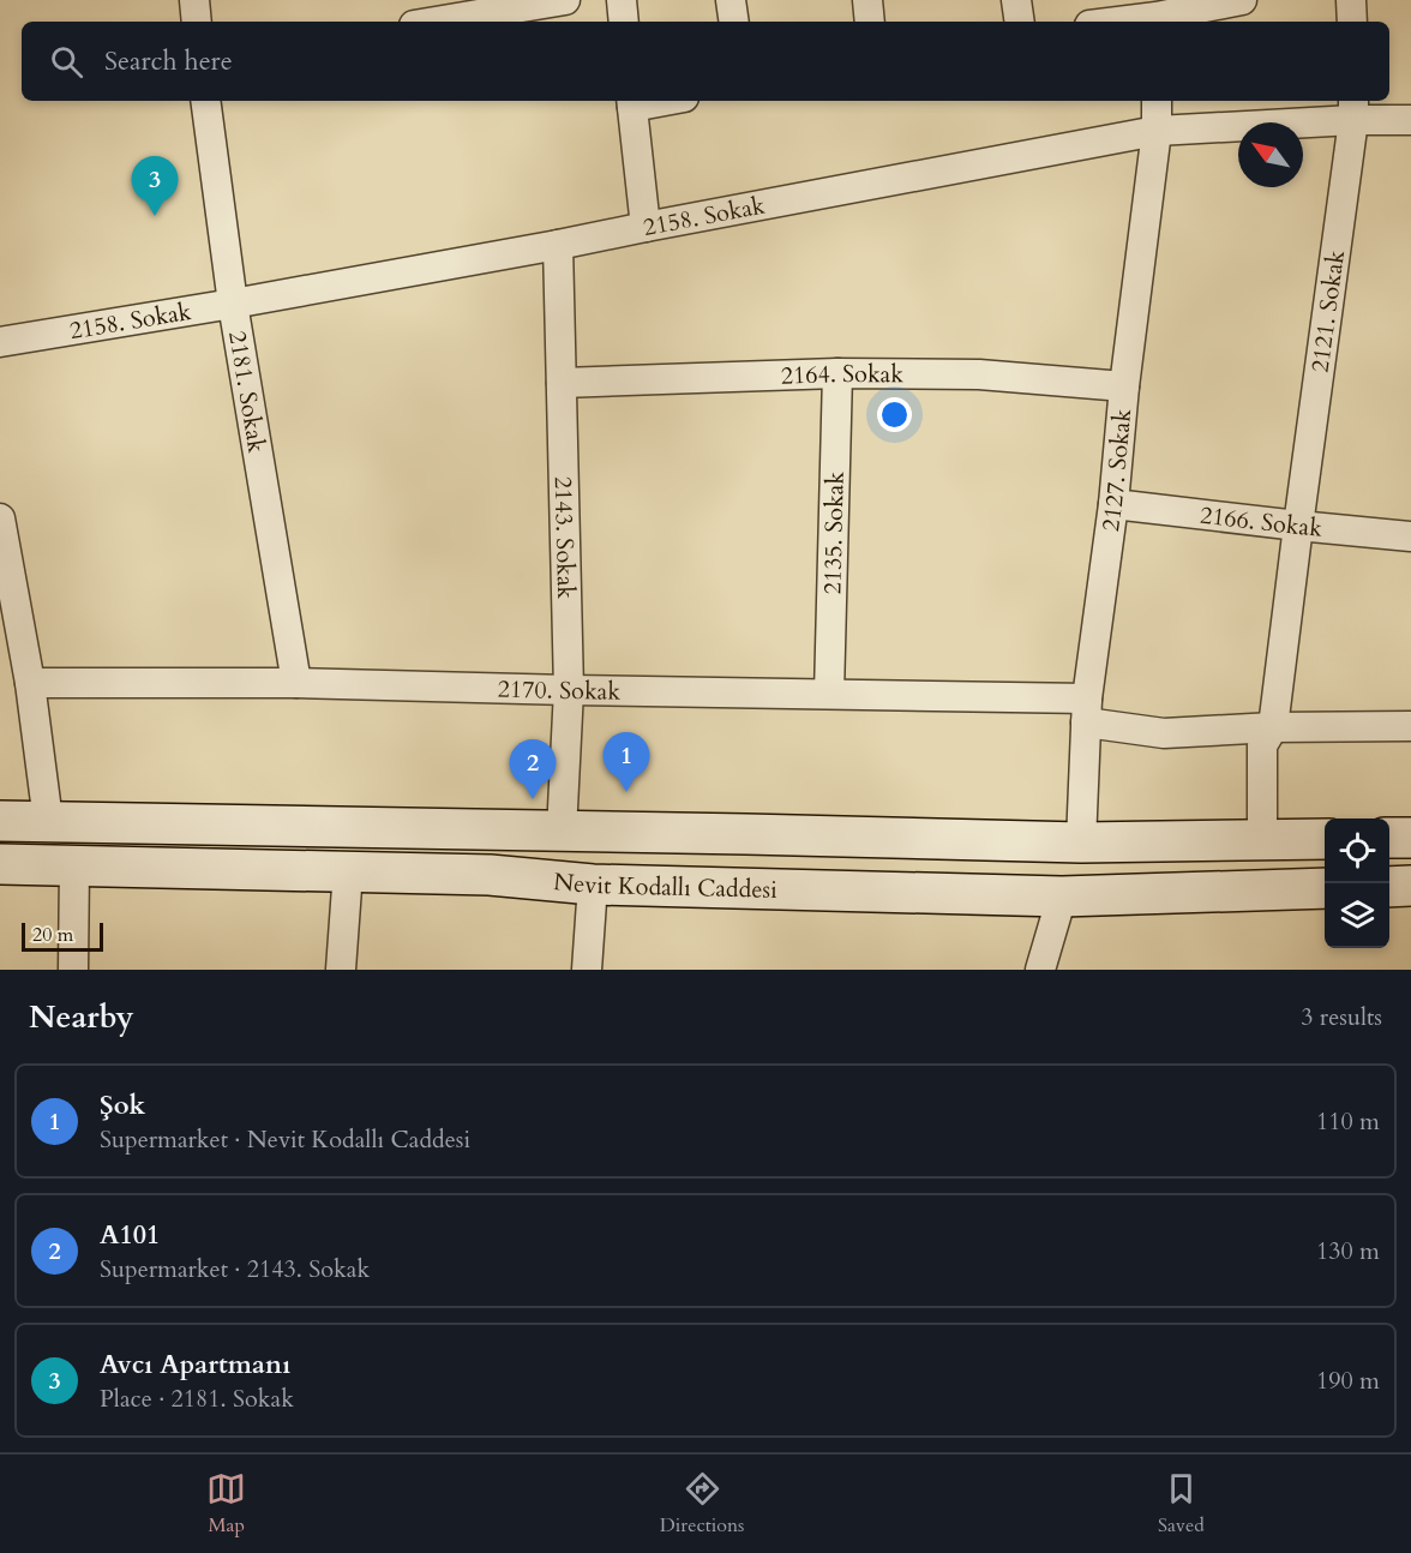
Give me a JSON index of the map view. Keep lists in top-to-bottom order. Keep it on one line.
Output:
{"streets":{"main road":["Nevit Kodallı Caddesi"],"street":["2158. Sokak","2121. Sokak","2164. Sokak","2181. Sokak","2127. Sokak","2166. Sokak","2135. Sokak","2143. Sokak","2170. Sokak"]},"crossings":[["2158. Sokak","2121. Sokak"],["2158. Sokak","2181. Sokak"],["2158. Sokak","2127. Sokak"],["2158. Sokak","2143. Sokak"],["2121. Sokak","2166. Sokak"],["2121. Sokak","2170. Sokak"],["2121. Sokak","Nevit Kodallı Caddesi"],["2164. Sokak","2127. Sokak"],["2164. Sokak","2135. Sokak"],["2164. Sokak","2143. Sokak"],["2181. Sokak","2170. Sokak"],["2127. Sokak","2166. Sokak"],["2127. Sokak","2170. Sokak"],["2127. Sokak","Nevit Kodallı Caddesi"],["2135. Sokak","2170. Sokak"],["2143. Sokak","2170. Sokak"],["2143. Sokak","Nevit Kodallı Caddesi"]],"scale_bar":"20 m","north":"top left","page":{"search":"Search here","pins":["3","1","2"],"scale":"20 m","heading":["Nearby","3 results"],"list":[{"mark":"1","name":"Şok","note":"Supermarket · Nevit Kodallı Caddesi","value":"110 m"},{"mark":"2","name":"A101","note":"Supermarket · 2143. Sokak","value":"130 m"},{"mark":"3","name":"Avcı Apartmanı","note":"Place · 2181. Sokak","value":"190 m"}],"nav":["Map","Directions","Saved"]}}
